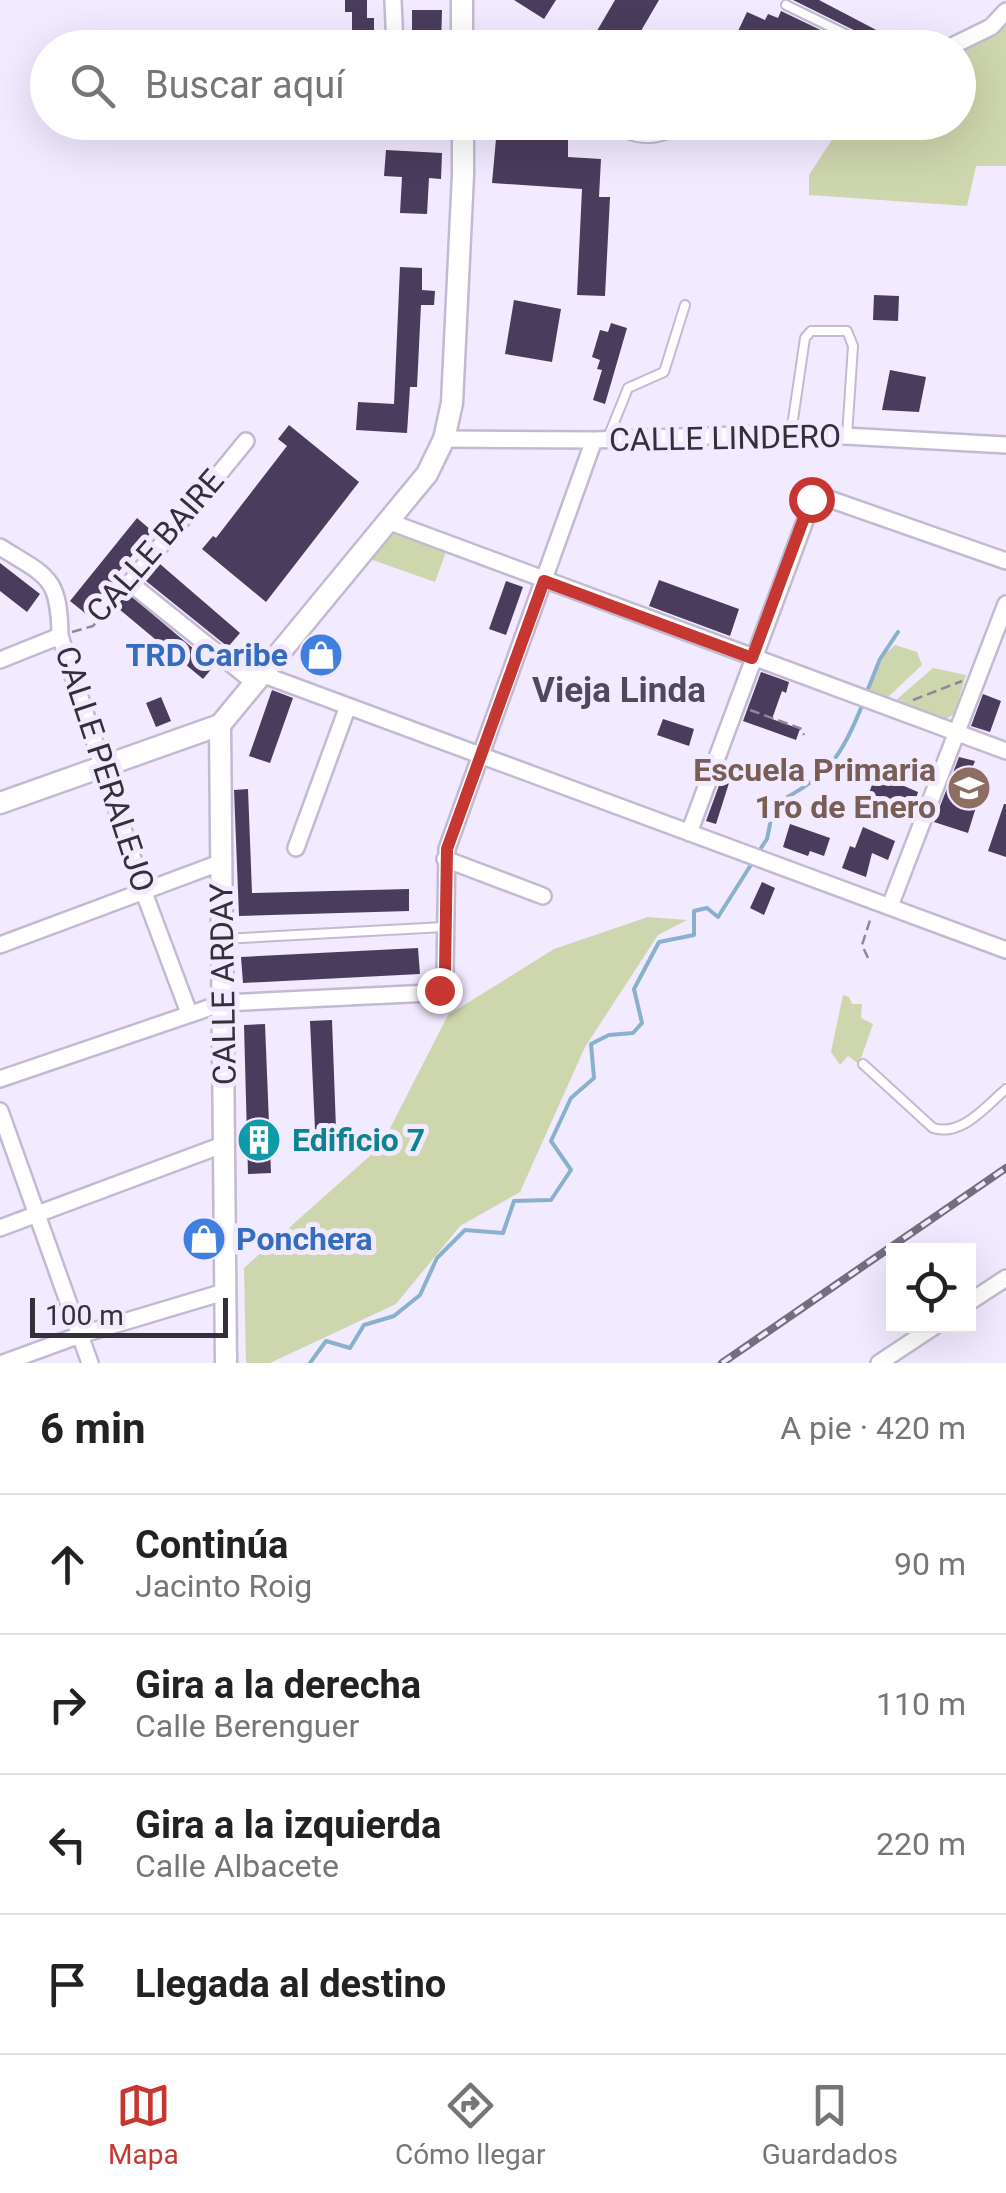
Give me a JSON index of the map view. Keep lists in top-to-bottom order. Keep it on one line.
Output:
{"streets":{"street":["CALLE LINDERO","CALLE BAIRE","CALLE PERALEJO","CALLE ARDAY"]},"crossings":[["CALLE BAIRE","CALLE PERALEJO"]],"districts":["Vieja Linda"],"places":{"shop":["TRD Caribe","Ponchera"],"school or university":["Escuela Primaria 1ro de Enero"],"building":["Edificio 7"]},"scale_bar":"100 m","page":{"search":"Buscar aquí","scale":"100 m","heading":["6 min","A pie · 420 m"],"list":[["Continúa","Jacinto Roig","90 m"],["Gira a la derecha","Calle Berenguer","110 m"],["Gira a la izquierda","Calle Albacete","220 m"],"Llegada al destino"],"nav":["Mapa","Cómo llegar","Guardados"]}}
